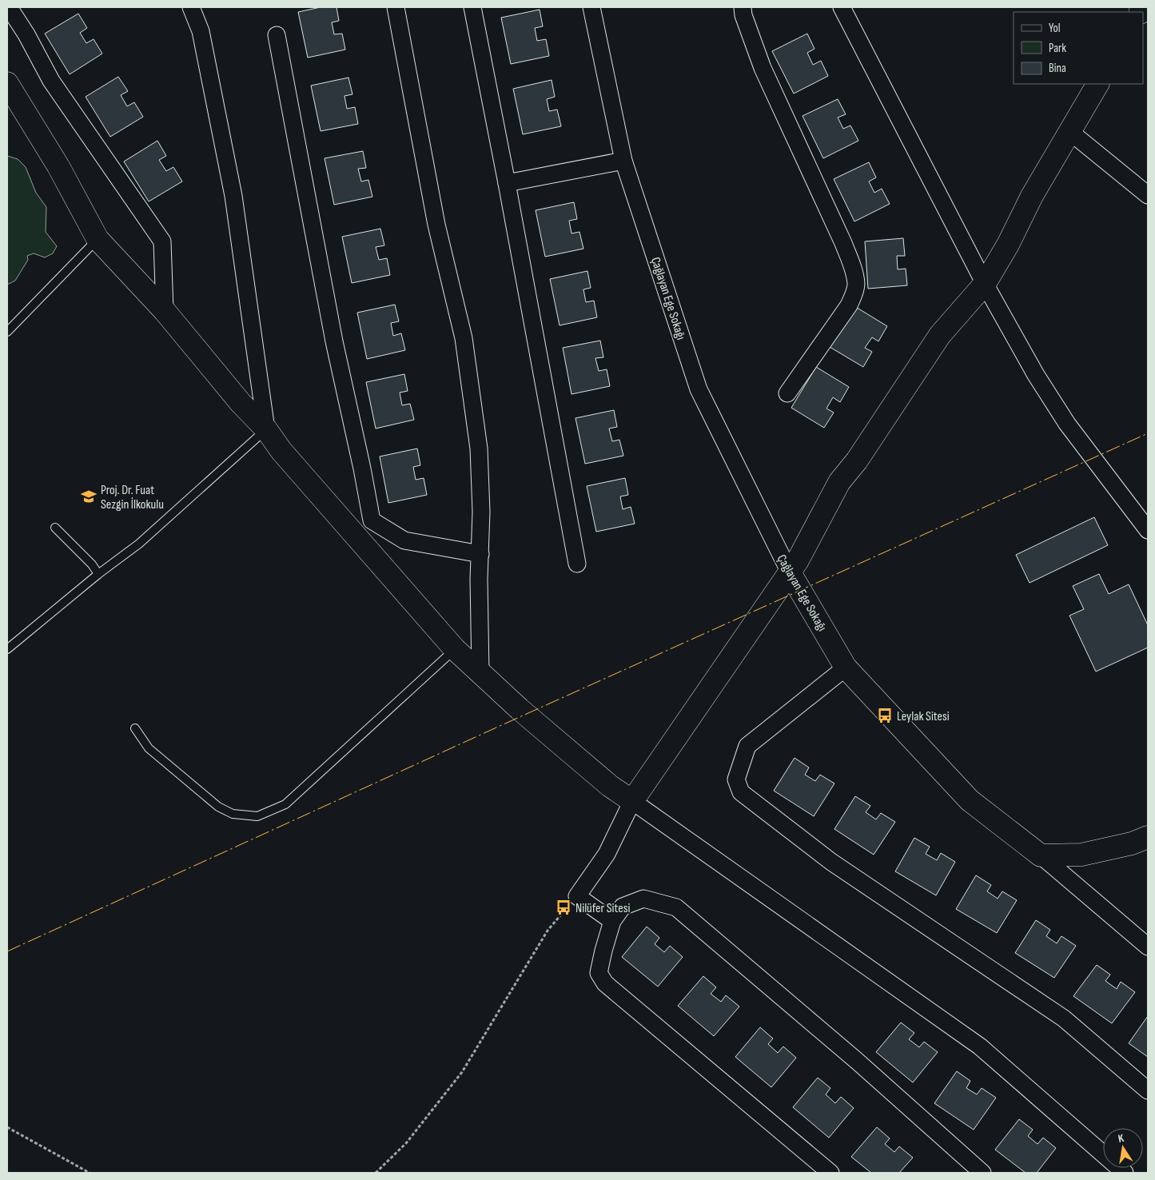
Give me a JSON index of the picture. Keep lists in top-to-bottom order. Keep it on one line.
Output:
{"streets":{"street":["Çağlayan Ege Sokağı"]},"places":{"school or university":["Proj. Dr. Fuat Sezgin İlkokulu"],"bus stop":["Leylak Sitesi","Nilüfer Sitesi"]},"legend":["Yol","Park","Bina"],"north":"top"}
